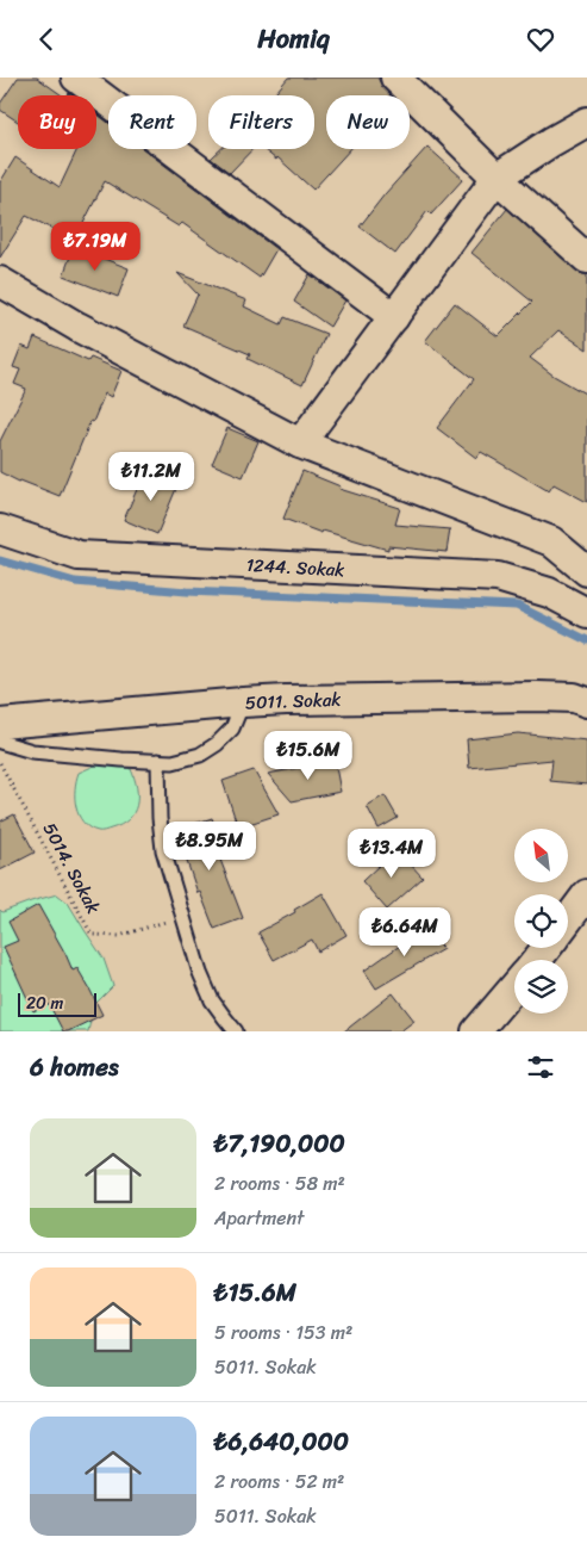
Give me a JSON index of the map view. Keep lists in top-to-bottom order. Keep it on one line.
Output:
{"streets":{"street":["1244. Sokak","5011. Sokak"],"path":["5014. Sokak"]},"scale_bar":"20 m","north":"top left","page":{"header":"Homiq","chip":["Buy","Rent","Filters","New"],"price":["₺7.19M","₺11.2M","₺15.6M","₺8.95M","₺13.4M","₺6.64M"],"scale":"20 m","heading":"6 homes","list":[{"name":"₺7,190,000","note":"2 rooms · 58 m² · Apartment"},{"name":"₺15.6M","note":"5 rooms · 153 m² · 5011. Sokak"},{"name":"₺6,640,000","note":"2 rooms · 52 m² · 5011. Sokak"}]}}
